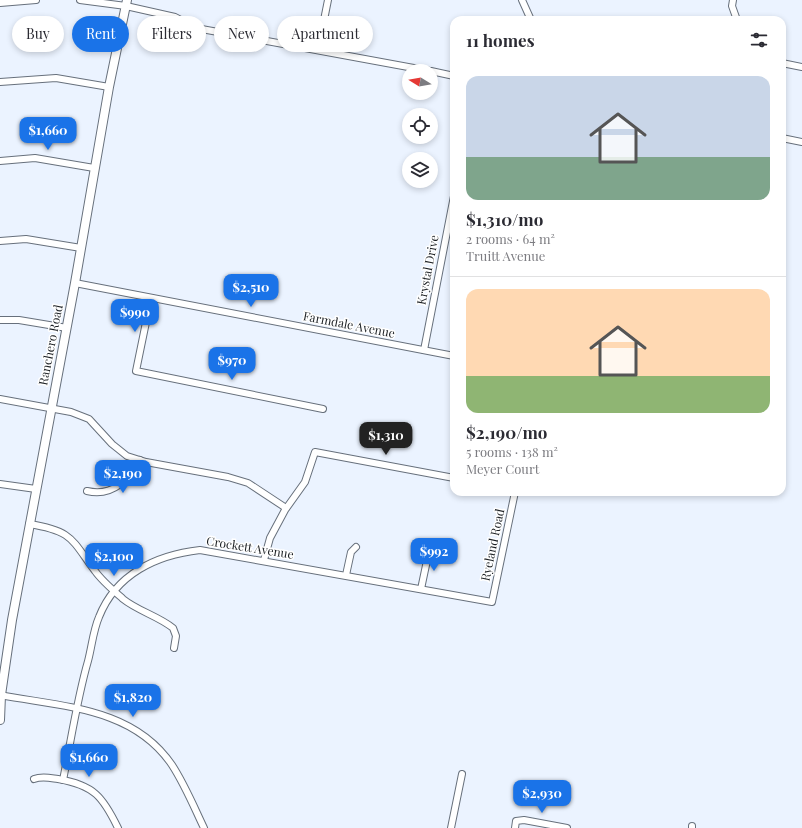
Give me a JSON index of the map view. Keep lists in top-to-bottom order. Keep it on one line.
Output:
{"streets":{"main road":["Ranchero Road"],"street":["Krystal Drive","Farmdale Avenue","Ryeland Road","Crockett Avenue"]},"crossings":[["Krystal Drive","Farmdale Avenue"],["Farmdale Avenue","Ranchero Road"],["Ryeland Road","Crockett Avenue"]],"north":"left","page":{"chip":["Buy","Rent","Filters","New","Apartment"],"heading":"11 homes","list":[{"name":"$1,310/mo","note":"2 rooms · 64 m² · Truitt Avenue"},{"name":"$2,190/mo","note":"5 rooms · 138 m² · Meyer Court"}],"price":["$1,660","$2,510","$990","$970","$1,310","$2,190","$992","$2,100","$1,820","$1,660","$2,930"]}}
